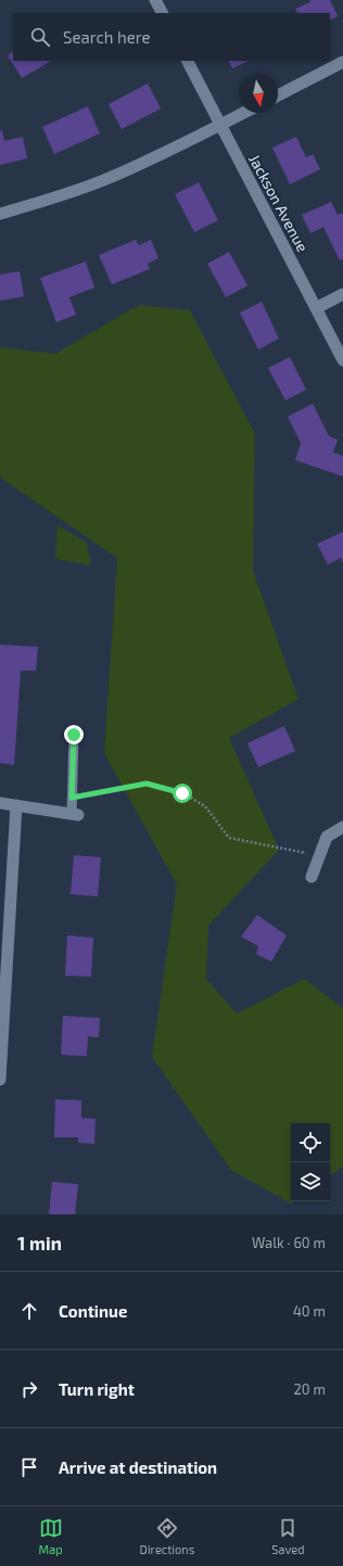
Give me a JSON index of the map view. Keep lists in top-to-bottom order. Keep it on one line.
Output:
{"streets":{"street":["Jackson Avenue"]},"north":"bottom","page":{"search":"Search here","heading":["1 min","Walk · 60 m"],"list":[["Continue","40 m"],["Turn right","20 m"],"Arrive at destination"],"nav":["Map","Directions","Saved"]}}
